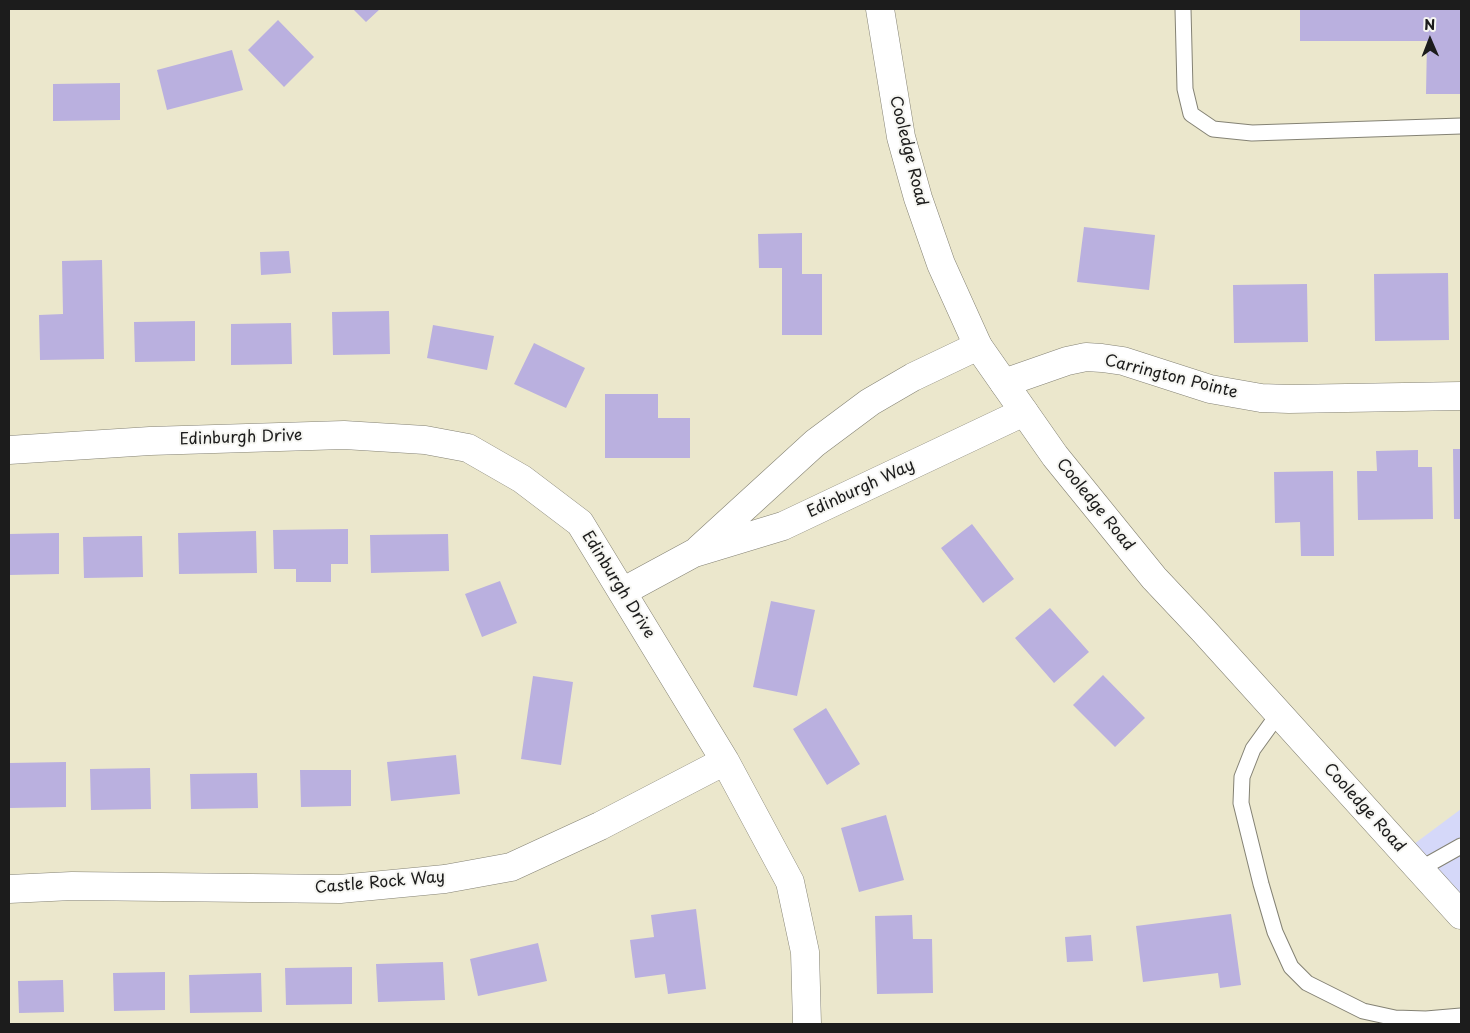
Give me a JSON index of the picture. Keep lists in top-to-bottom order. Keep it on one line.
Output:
{"streets":{"street":["Cooledge Road","Carrington Pointe","Edinburgh Drive","Edinburgh Way","Castle Rock Way"]},"crossings":[["Cooledge Road","Carrington Pointe"],["Cooledge Road","Edinburgh Way"],["Edinburgh Drive","Edinburgh Way"],["Edinburgh Drive","Castle Rock Way"]],"north":"top"}
